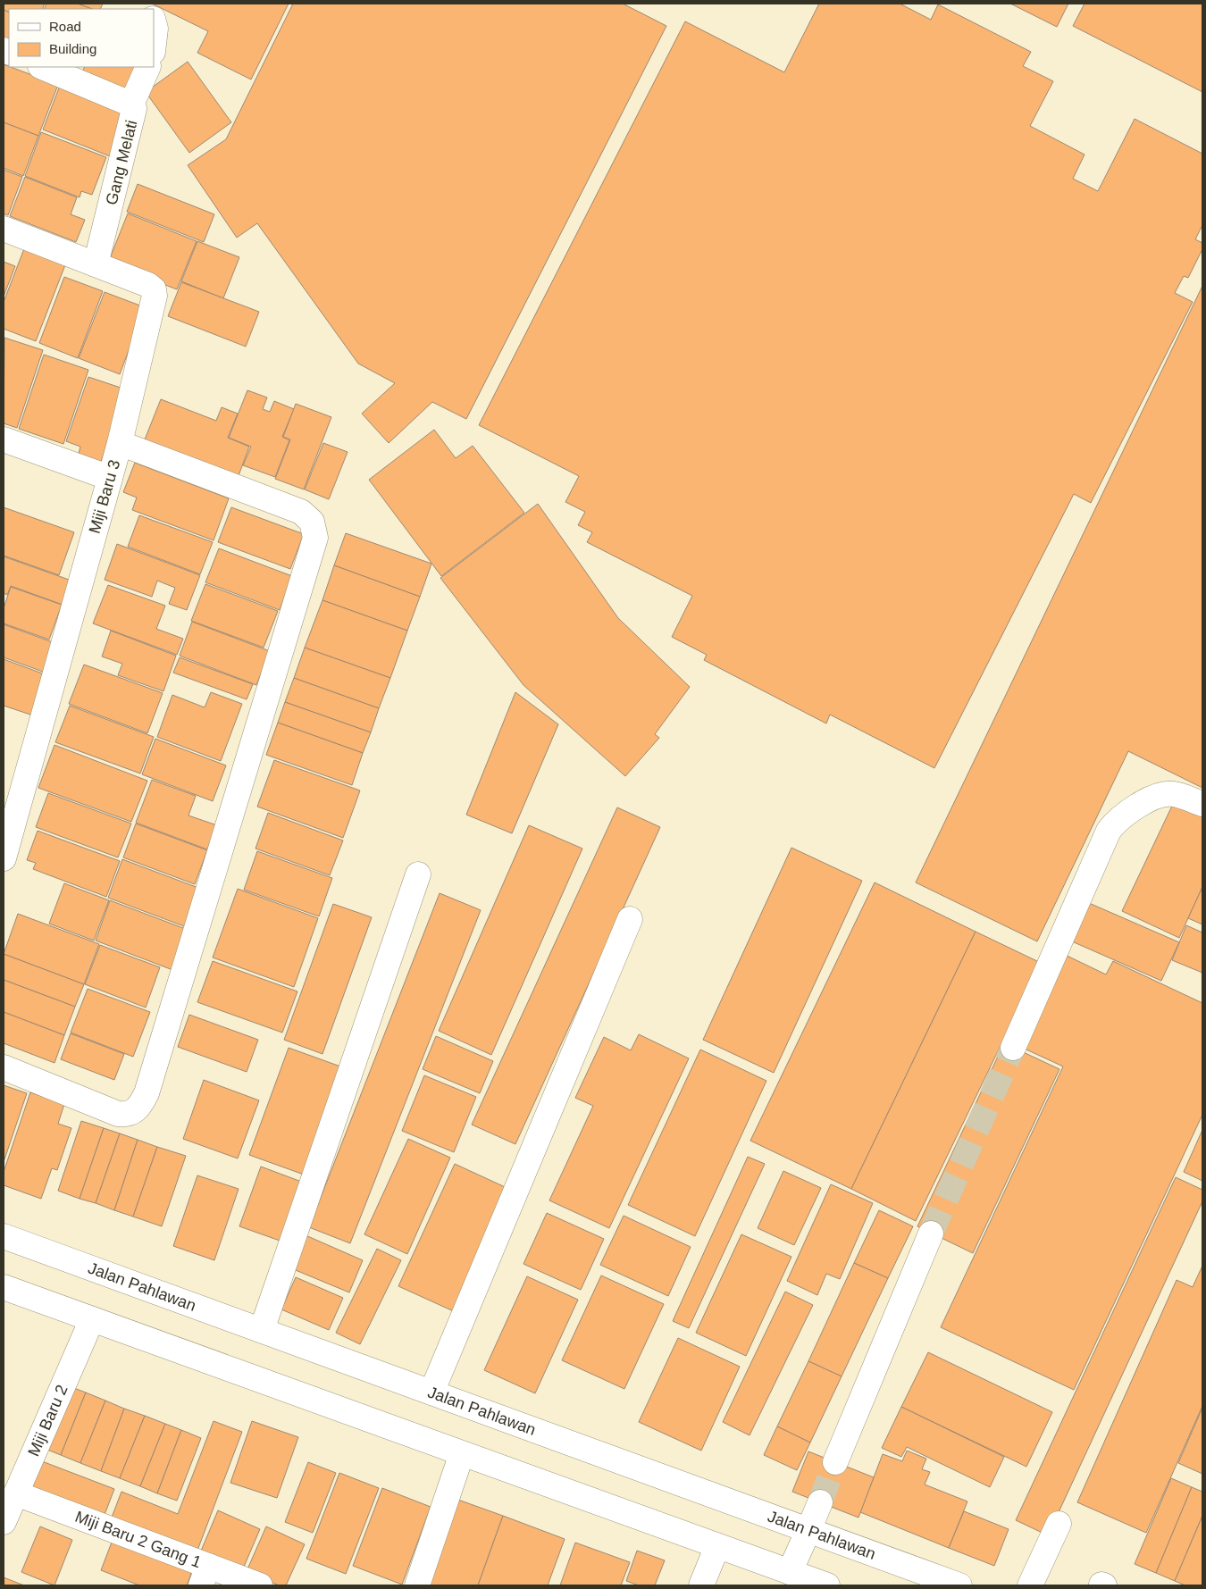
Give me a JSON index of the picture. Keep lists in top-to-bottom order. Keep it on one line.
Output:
{"streets":{"street":["Gang Melati","Miji Baru 3","Jalan Pahlawan","Miji Baru 2","Miji Baru 2 Gang 1"]},"crossings":[["Gang Melati","Miji Baru 3"],["Miji Baru 2","Miji Baru 2 Gang 1"]],"legend":["Road","Building"]}
